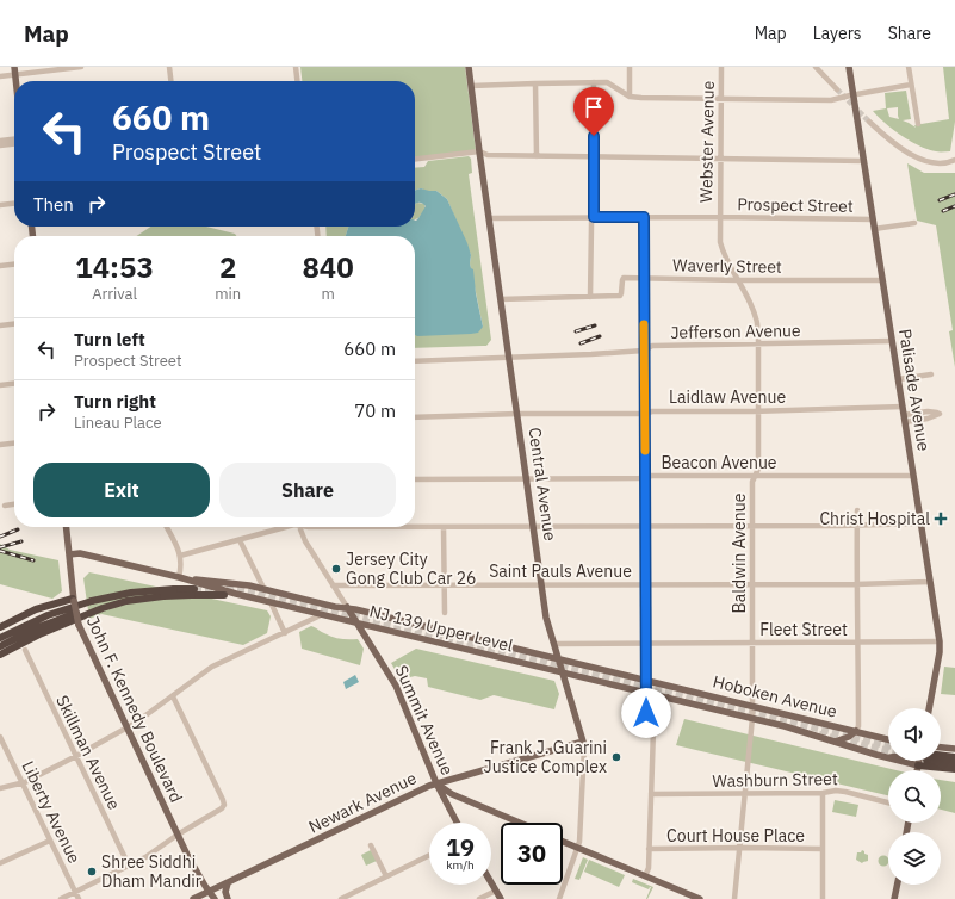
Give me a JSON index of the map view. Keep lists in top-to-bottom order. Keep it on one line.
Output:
{"streets":{"main road":["Palisade Avenue","Central Avenue","NJ 139 Upper Level","Hoboken Avenue","John F. Kennedy Boulevard","Summit Avenue","Newark Avenue"],"street":["Webster Avenue","Prospect Street","Waverly Street","Jefferson Avenue","Laidlaw Avenue","Beacon Avenue","Baldwin Avenue","Saint Pauls Avenue","Fleet Street","Skillman Avenue","Washburn Street","Liberty Avenue","Court House Place"]},"crossings":[["Webster Avenue","Prospect Street"],["Webster Avenue","Baldwin Avenue"],["Prospect Street","Palisade Avenue"],["Prospect Street","Central Avenue"],["Prospect Street","Baldwin Avenue"],["Waverly Street","Palisade Avenue"],["Waverly Street","Central Avenue"],["Waverly Street","Baldwin Avenue"],["Jefferson Avenue","Palisade Avenue"],["Jefferson Avenue","Central Avenue"],["Jefferson Avenue","Baldwin Avenue"],["Palisade Avenue","Laidlaw Avenue"],["Palisade Avenue","Beacon Avenue"],["Palisade Avenue","Saint Pauls Avenue"],["Palisade Avenue","Fleet Street"],["Laidlaw Avenue","Central Avenue"],["Laidlaw Avenue","Baldwin Avenue"],["Beacon Avenue","Central Avenue"],["Beacon Avenue","Baldwin Avenue"],["Central Avenue","Saint Pauls Avenue"],["Central Avenue","NJ 139 Upper Level"],["Central Avenue","Fleet Street"],["Baldwin Avenue","Saint Pauls Avenue"],["Baldwin Avenue","Fleet Street"],["Baldwin Avenue","Hoboken Avenue"],["Baldwin Avenue","Washburn Street"],["Baldwin Avenue","Court House Place"],["Saint Pauls Avenue","Summit Avenue"],["NJ 139 Upper Level","Hoboken Avenue"],["NJ 139 Upper Level","John F. Kennedy Boulevard"],["NJ 139 Upper Level","Summit Avenue"],["John F. Kennedy Boulevard","Newark Avenue"],["Summit Avenue","Newark Avenue"]],"places":{"health":["Christ Hospital"],"other":["Jersey City Gong Club Car 26","Frank J. Guarini Justice Complex","Shree Siddhi Dham Mandir"]},"page":{"header":"Map","nav":["Map","Layers","Share"],"turn":["660 m","Prospect Street"],"then":"Then","eta":["14:53","Arrival","2","min","840","m"],"list":[{"name":"Turn left","note":"Prospect Street","value":"660 m"},{"name":"Turn right","note":"Lineau Place","value":"70 m"}],"buttons":["Exit","Share"],"speed":"19 km/h","limit":"30"}}
